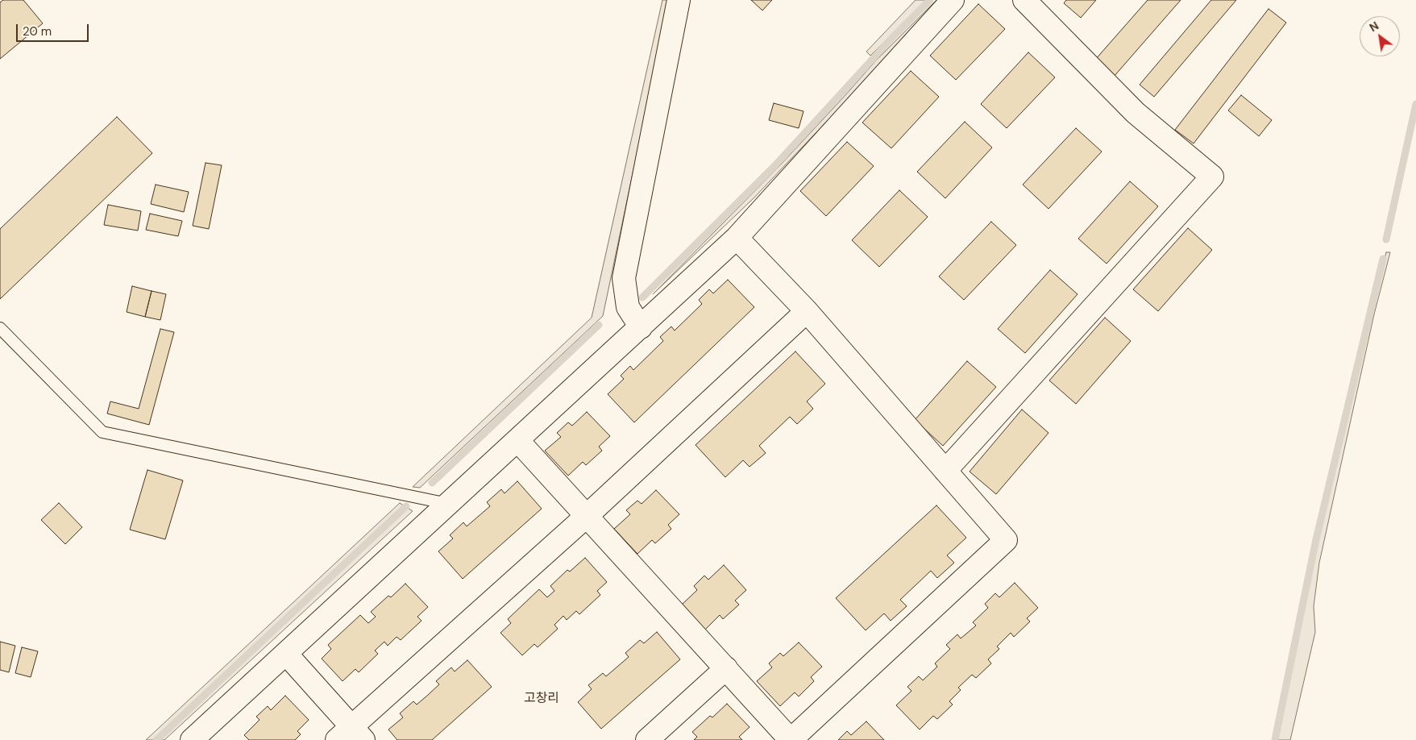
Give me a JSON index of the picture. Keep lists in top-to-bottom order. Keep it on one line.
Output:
{"districts":["고창리"],"scale_bar":"20 m","north":"top left"}
